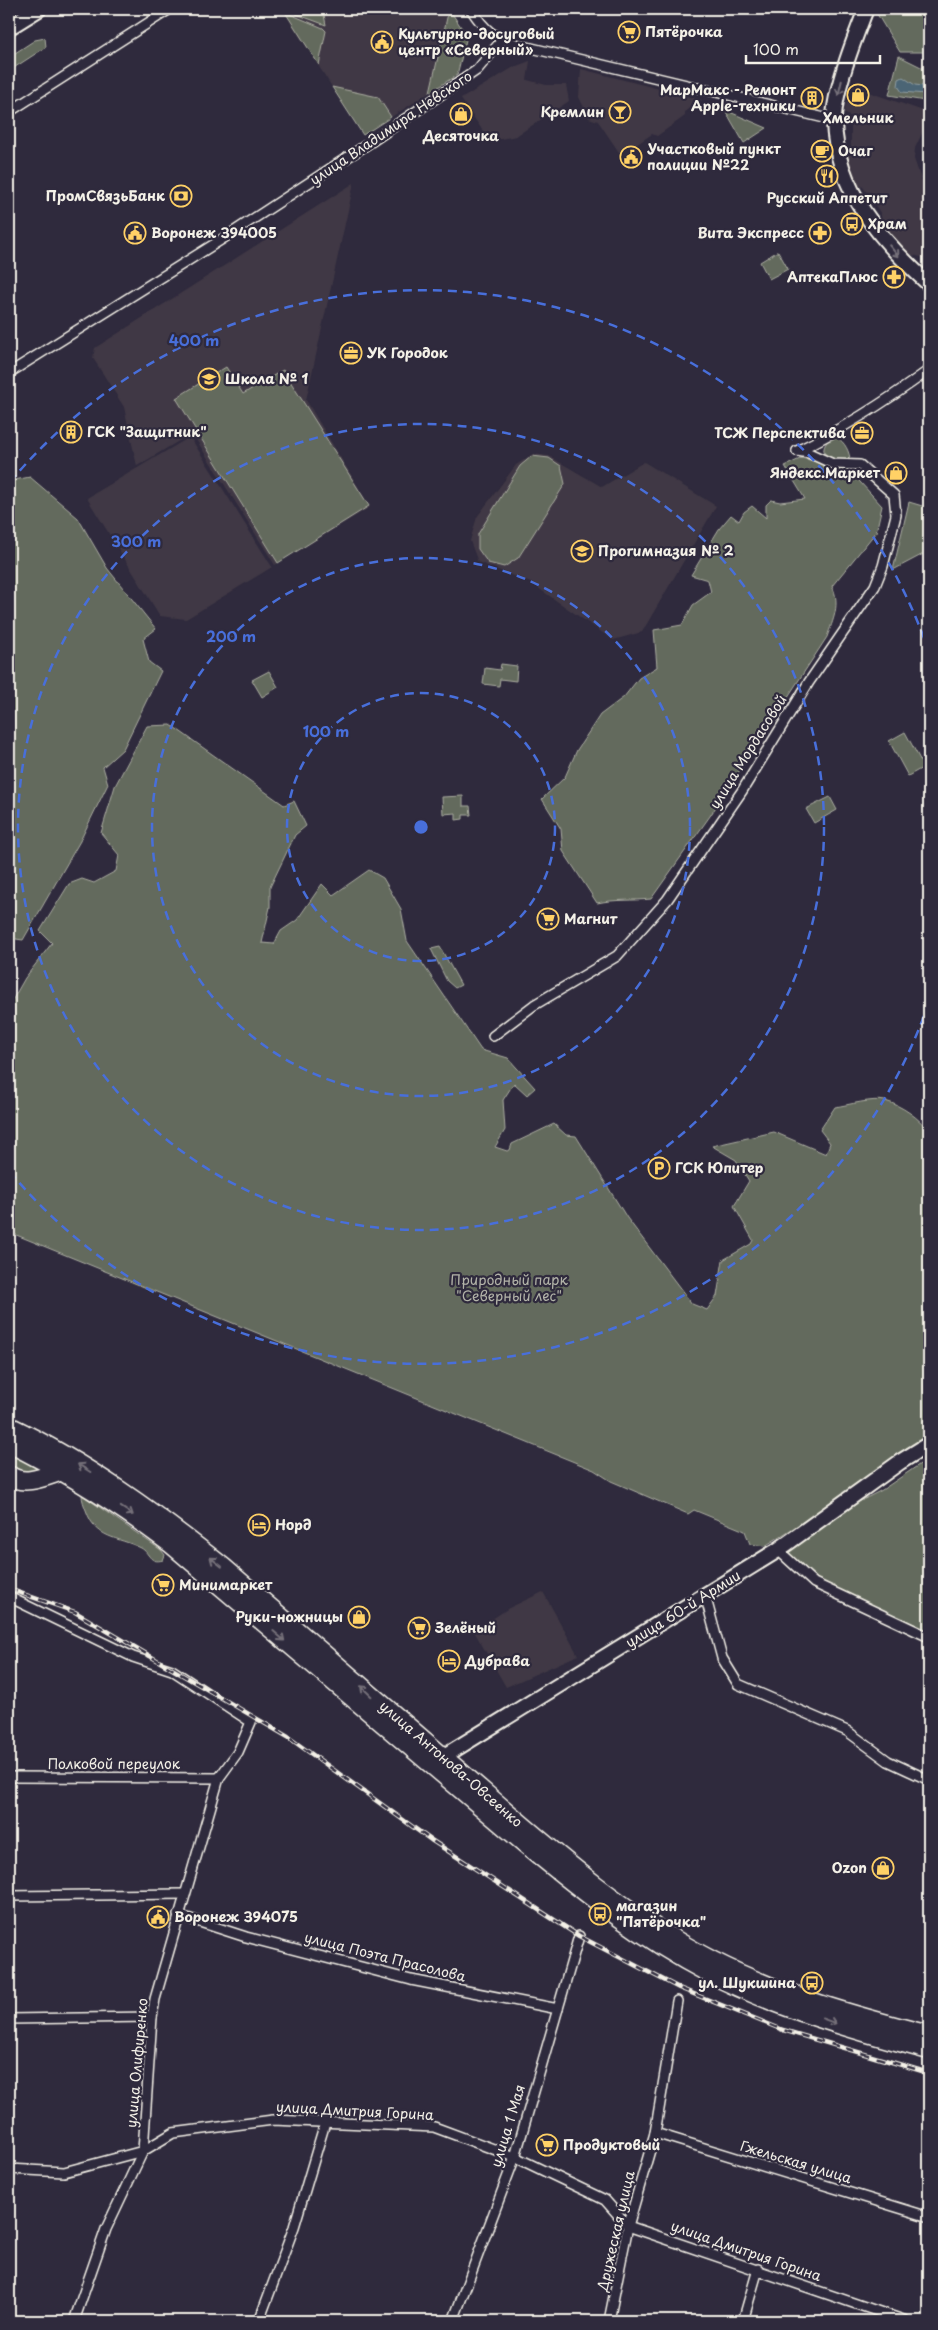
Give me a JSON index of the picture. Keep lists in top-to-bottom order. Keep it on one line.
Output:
{"streets":{"highway":["улица Антонова-Овсеенко"],"street":["улица Владимира Невского","улица Мордасовой","улица 60-й Армии","Полковой переулок","улица Поэта Прасолова","улица Олифиренко","улица Дмитрия Горина","улица 1 Мая","Гжельская улица","Дружеская улица"]},"crossings":[["улица 60-й Армии","улица Антонова-Овсеенко"],["Полковой переулок","улица Олифиренко"],["улица Поэта Прасолова","улица Олифиренко"],["улица Поэта Прасолова","улица 1 Мая"],["улица Олифиренко","улица Дмитрия Горина"],["улица Дмитрия Горина","улица 1 Мая"],["улица Дмитрия Горина","Дружеская улица"],["Гжельская улица","Дружеская улица"]],"parks":["Природный парк \"Северный лес\""],"places":{"supermarket":["Пятёрочка","Магнит","Минимаркет","Зелёный","Продуктовый"],"public building":["Культурно-досуговый центр «Северный»","Участковый пункт полиции №22","Воронеж 394005","Воронеж 394075"],"shop":["Хмельник","Десяточка","Яндекс.Маркет","Руки-ножницы","Ozon"],"building":["МарМакс - Ремонт Apple-техники","ГСК \"Защитник\""],"bar":["Кремлин"],"cafe":["Очаг"],"restaurant":["Русский Аппетит"],"bank":["ПромСвязьБанк"],"bus stop":["Храм","магазин \"Пятёрочка\"","ул. Шукшина"],"pharmacy":["Вита Экспресс","АптекаПлюс"],"office":["УК Городок","ТСЖ Перспектива"],"school or university":["Школа № 1","Прогимназия № 2"],"parking":["ГСК Юпитер"],"hotel":["Норд","Дубрава"]},"scale_bar":"100 m","rings":["400 m","300 m","200 m","100 m"]}
